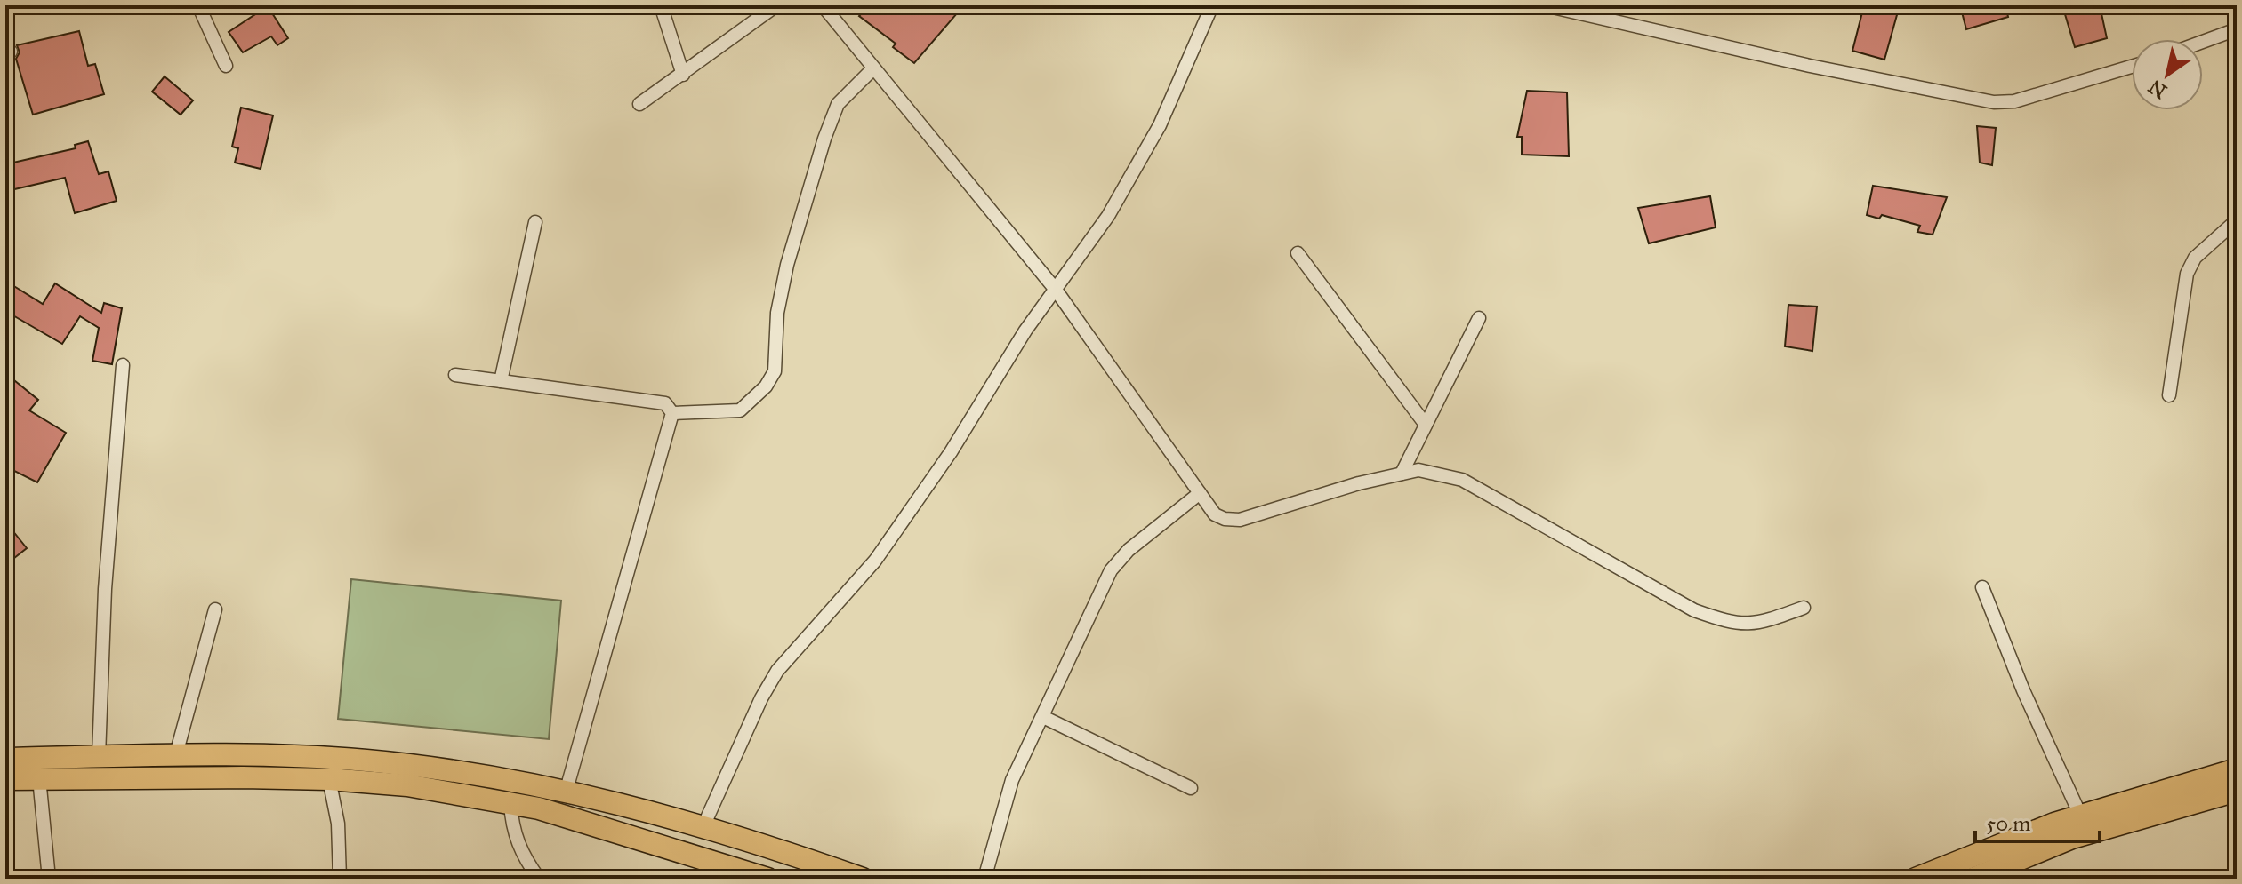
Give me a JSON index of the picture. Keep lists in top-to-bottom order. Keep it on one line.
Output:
{"scale_bar":"50 m","north":"bottom left"}
